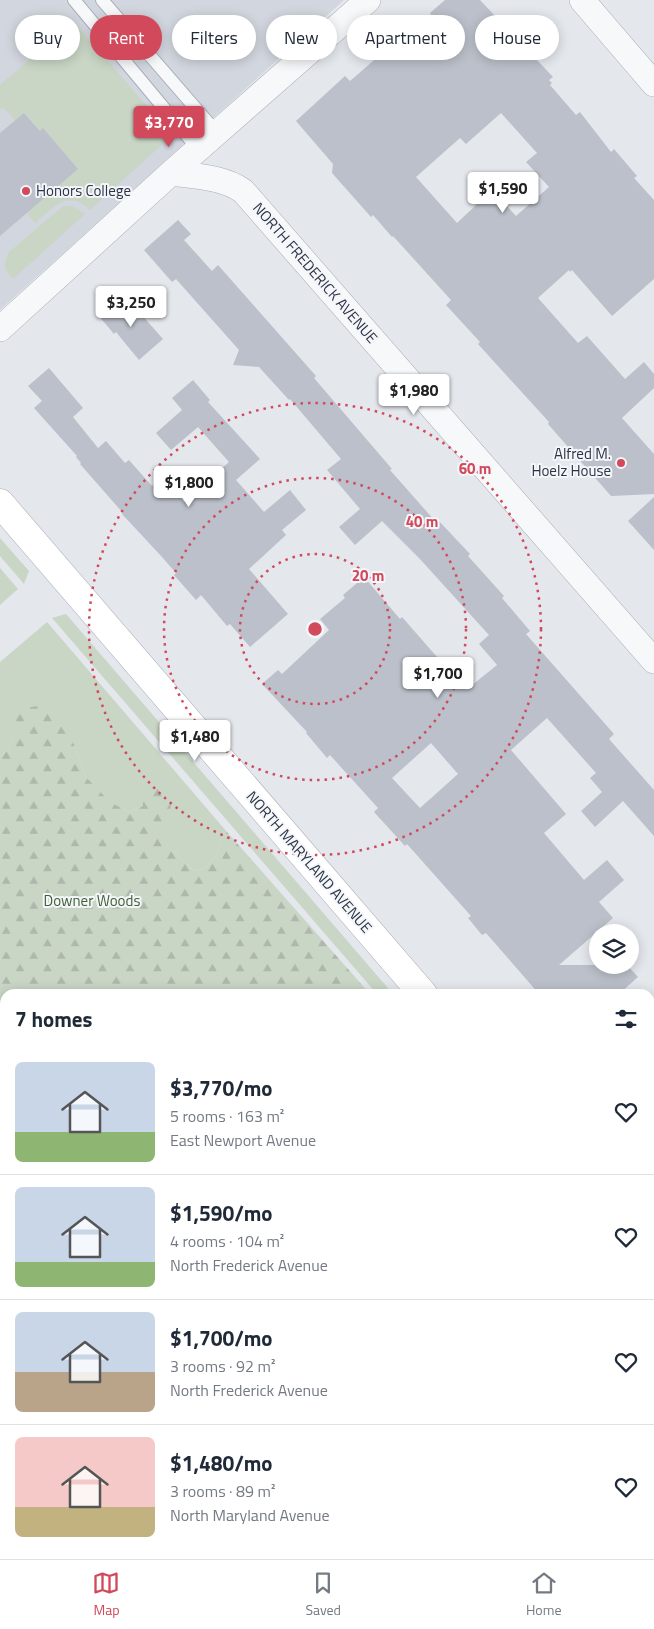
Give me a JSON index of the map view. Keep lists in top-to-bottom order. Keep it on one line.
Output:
{"streets":{"street":["NORTH FREDERICK AVENUE","NORTH MARYLAND AVENUE"]},"parks":["Downer Woods"],"places":["Honors College","Alfred M. Hoelz House"],"page":{"chip":["Buy","Rent","Filters","New","Apartment","House"],"price":["$3,770","$1,590","$3,250","$1,980","$1,800","$1,700","$1,480"],"heading":"7 homes","list":[{"name":"$3,770/mo","note":"5 rooms · 163 m² · East Newport Avenue"},{"name":"$1,590/mo","note":"4 rooms · 104 m² · North Frederick Avenue"},{"name":"$1,700/mo","note":"3 rooms · 92 m² · North Frederick Avenue"},{"name":"$1,480/mo","note":"3 rooms · 89 m² · North Maryland Avenue"}],"tabs":["Map","Saved","Home"]},"rings":["60 m","40 m","20 m"]}
